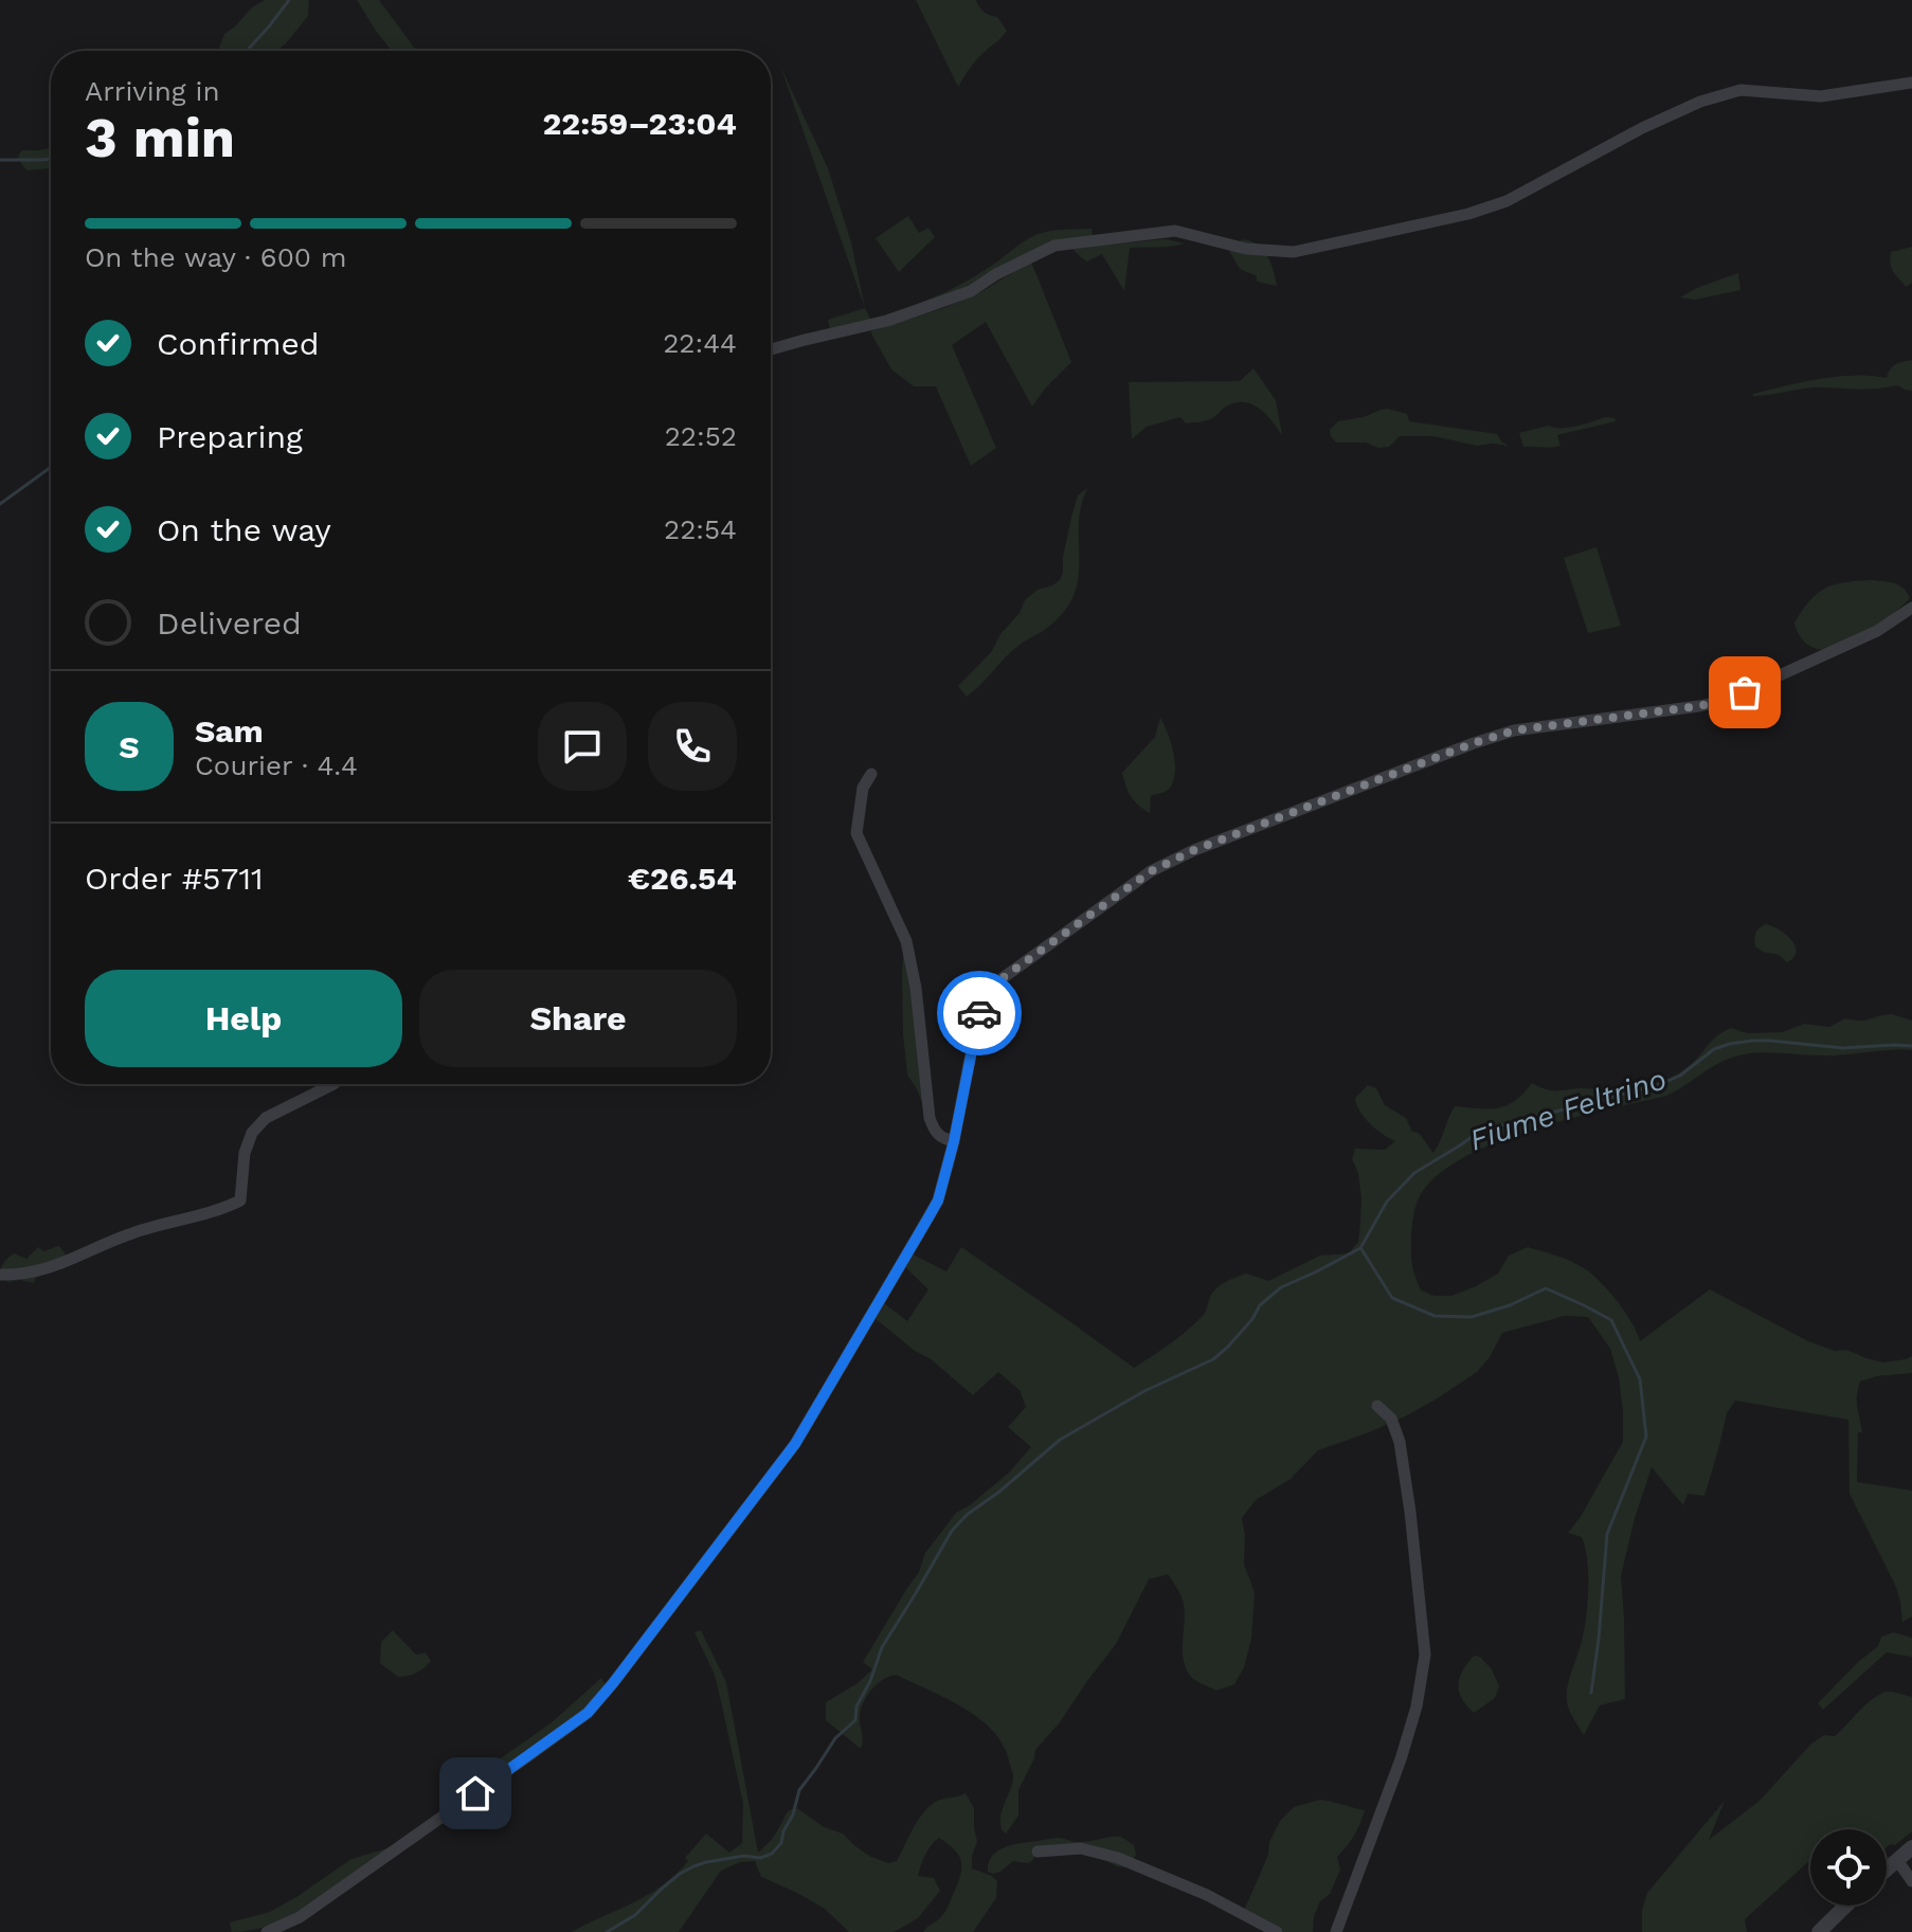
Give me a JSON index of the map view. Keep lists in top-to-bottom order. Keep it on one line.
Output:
{"water":["Fiume Feltrino"],"page":{"heading":["3 min","Arriving in","22:59–23:04"],"panel":["Sam","Courier · 4.4","Order #5711","€26.54"],"bar":"On the way · 600 m","list":[["Confirmed","22:44"],["Preparing","22:52"],["On the way","22:54"],"Delivered"],"round":"S","buttons":["Help","Share"]}}
